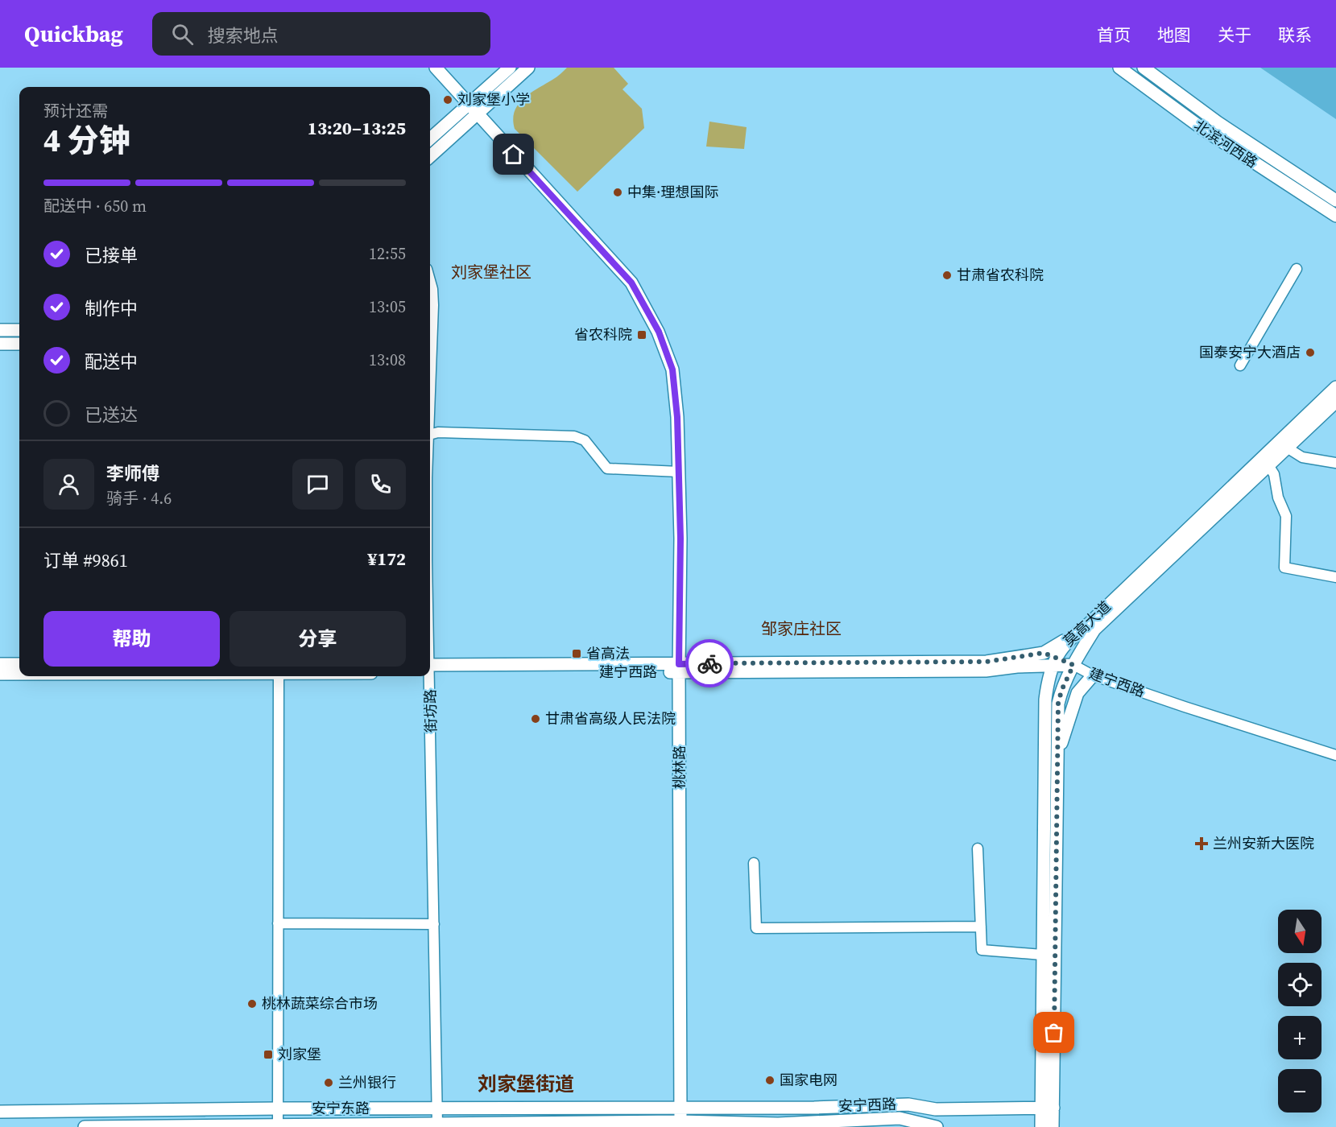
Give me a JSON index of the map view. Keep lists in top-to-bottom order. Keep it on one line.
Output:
{"streets":{"main road":["北滨河西路","莫高大道","建宁西路","桃林路","安宁西路","安宁东路"],"street":["街坊路"]},"crossings":[["莫高大道","建宁西路"],["莫高大道","安宁西路"],["建宁西路","桃林路"],["街坊路","安宁西路"],["街坊路","安宁东路"],["桃林路","安宁西路"],["桃林路","安宁东路"],["安宁西路","安宁东路"]],"districts":["刘家堡社区","邹家庄社区","刘家堡街道"],"places":{"other":["刘家堡小学","中集·理想国际","甘肃省农科院","国泰安宁大酒店","甘肃省高级人民法院","桃林蔬菜综合市场","国家电网","兰州银行"],"transit":["省农科院","省高法","刘家堡"],"health":["兰州安新大医院"]},"north":"bottom","page":{"header":"Quickbag","search":"搜索地点","nav":["首页","地图","关于","联系"],"heading":["4 分钟","预计还需","13:20–13:25"],"panel":["李师傅","骑手 · 4.6","订单 #9861","¥172"],"bar":"配送中 · 650 m","list":[["已接单","12:55"],["制作中","13:05"],["配送中","13:08"],"已送达"],"buttons":["帮助","分享"],"map_buttons":["+","−"]}}
